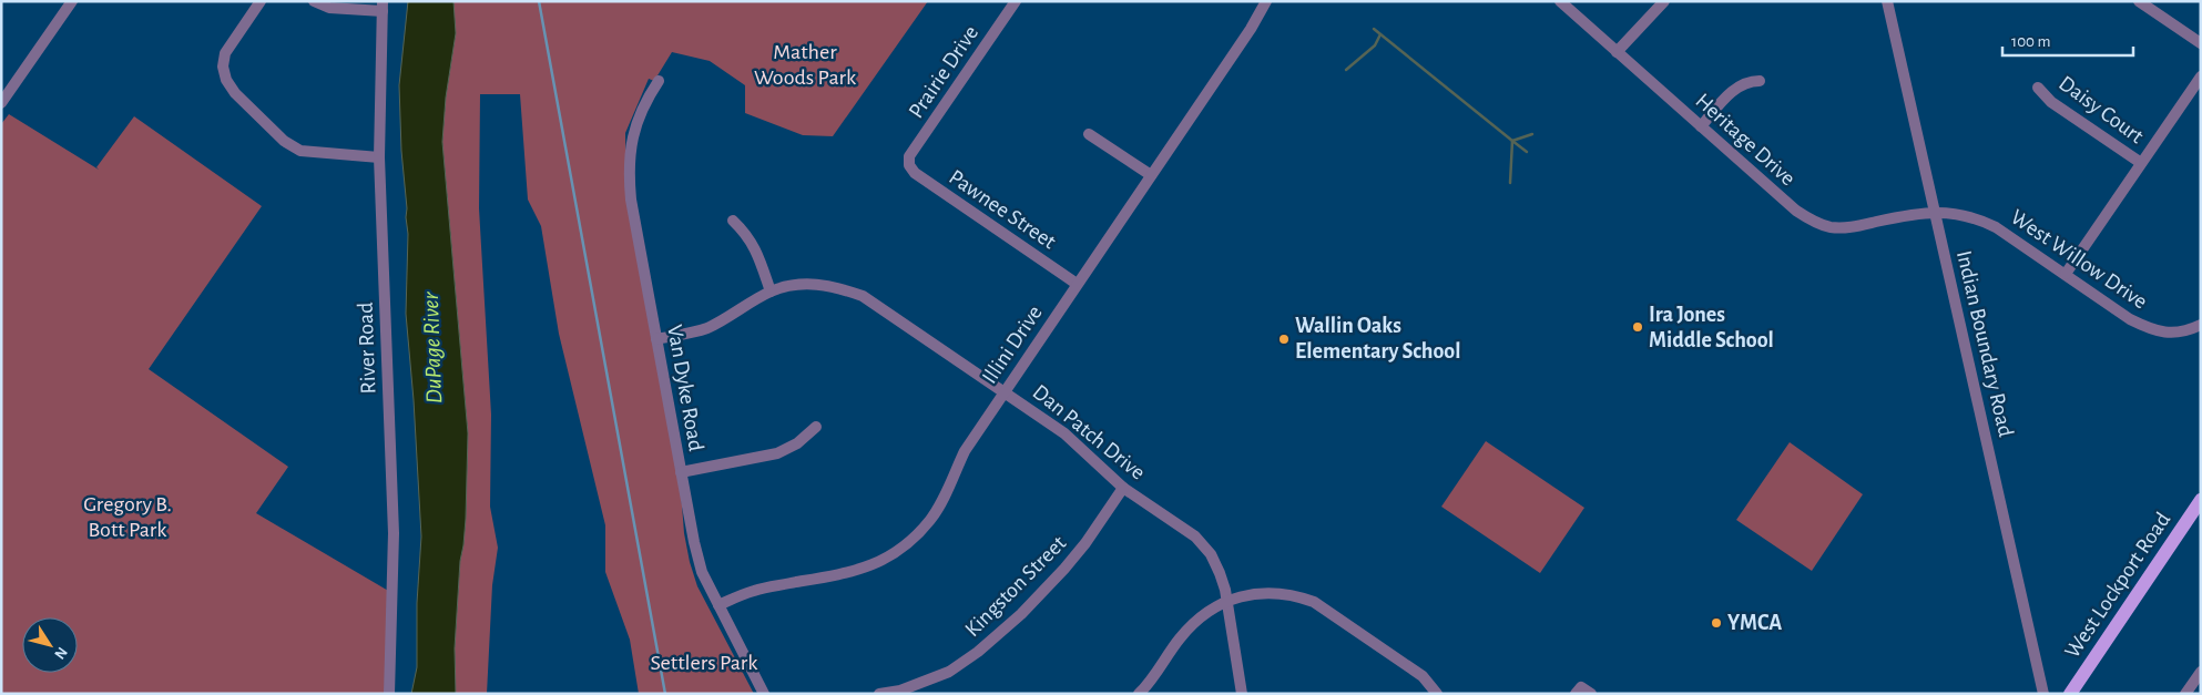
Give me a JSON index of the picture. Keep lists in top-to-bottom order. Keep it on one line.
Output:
{"streets":{"main road":["West Lockport Road"],"street":["Prairie Drive","Daisy Court","Heritage Drive","Pawnee Street","West Willow Drive","Indian Boundary Road","Illini Drive","River Road","Van Dyke Road","Dan Patch Drive","Kingston Street"]},"crossings":[["Prairie Drive","Pawnee Street"],["Heritage Drive","West Willow Drive"],["Heritage Drive","Indian Boundary Road"],["Pawnee Street","Illini Drive"],["West Willow Drive","Indian Boundary Road"],["Illini Drive","Van Dyke Road"],["Illini Drive","Dan Patch Drive"],["Van Dyke Road","Dan Patch Drive"],["Dan Patch Drive","Kingston Street"]],"water":["DuPage River"],"parks":["Mather Woods Park","Gregory B. Bott Park","Settlers Park"],"places":["Ira Jones Middle School","Wallin Oaks Elementary School","YMCA"],"scale_bar":"100 m","north":"bottom right"}
